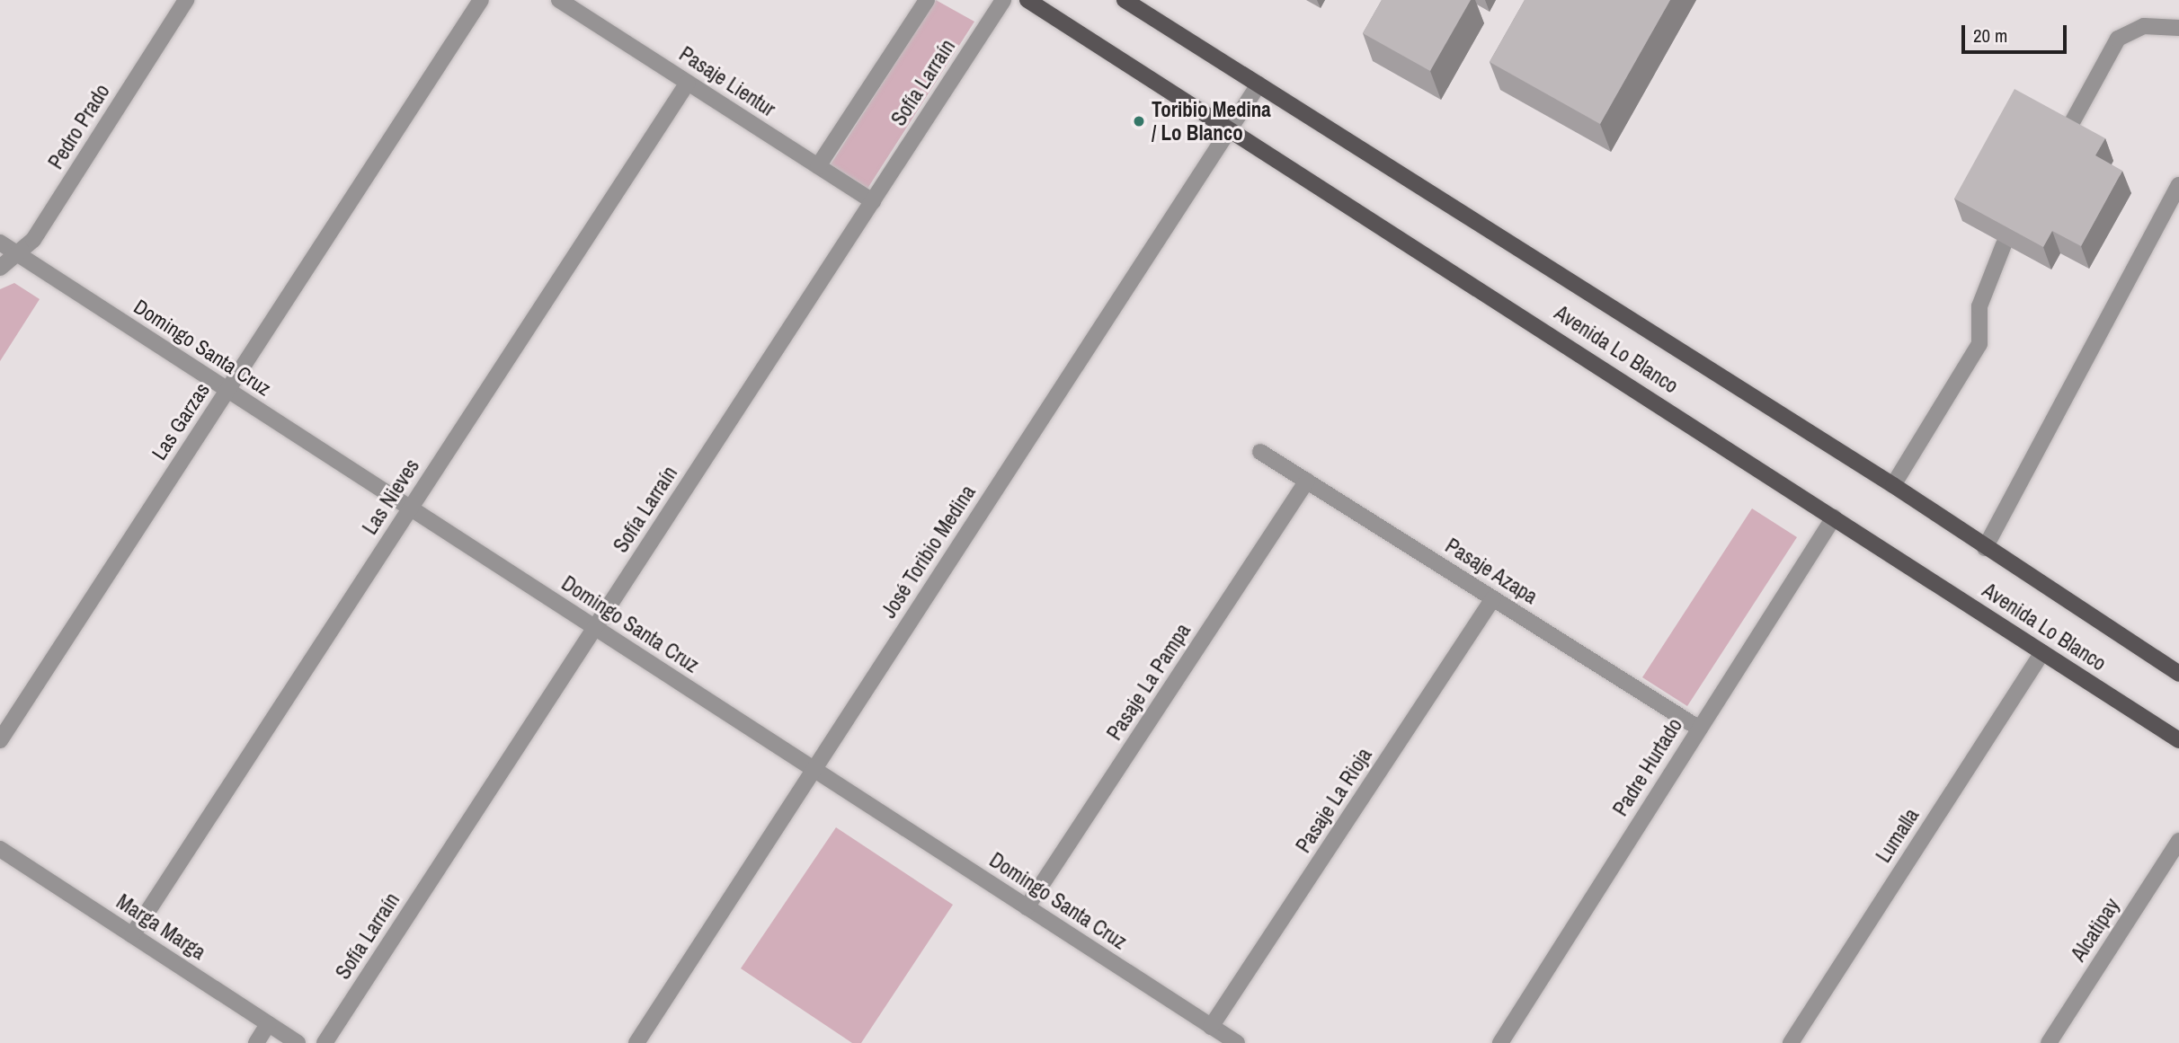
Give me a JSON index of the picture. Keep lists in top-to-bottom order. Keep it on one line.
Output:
{"streets":{"main road":["Avenida Lo Blanco"],"street":["Pasaje Lientur","Sofía Larraín","Pedro Prado","Domingo Santa Cruz","Las Garzas","Las Nieves","José Toribio Medina","Pasaje Azapa","Pasaje La Pampa","Padre Hurtado","Pasaje La Rioja","Lumalla","Marga Marga","Alcatipay"]},"crossings":[["Pasaje Lientur","Sofía Larraín"],["Pasaje Lientur","Las Nieves"],["Sofía Larraín","Domingo Santa Cruz"],["Pedro Prado","Domingo Santa Cruz"],["Domingo Santa Cruz","Las Garzas"],["Domingo Santa Cruz","Las Nieves"],["Domingo Santa Cruz","José Toribio Medina"],["Domingo Santa Cruz","Pasaje La Pampa"],["Domingo Santa Cruz","Pasaje La Rioja"],["Avenida Lo Blanco","José Toribio Medina"],["Avenida Lo Blanco","Padre Hurtado"],["Avenida Lo Blanco","Lumalla"],["Las Nieves","Marga Marga"],["Pasaje Azapa","Pasaje La Pampa"],["Pasaje Azapa","Padre Hurtado"],["Pasaje Azapa","Pasaje La Rioja"]],"places":["Toribio Medina / Lo Blanco"],"scale_bar":"20 m"}
